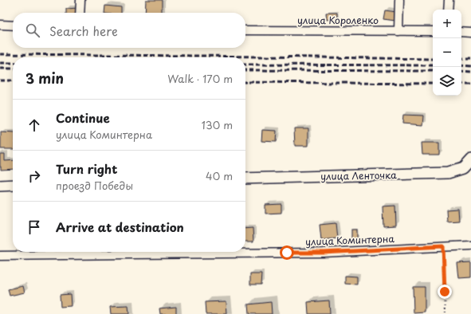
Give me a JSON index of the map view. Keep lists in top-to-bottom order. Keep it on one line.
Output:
{"streets":{"main road":["улица Ленточка"],"street":["улица Короленко","улица Коминтерна"]},"page":{"map_buttons":["+","−"],"search":"Search here","heading":["3 min","Walk · 170 m"],"list":[["Continue","улица Коминтерна","130 m"],["Turn right","проезд Победы","40 m"],"Arrive at destination"]}}
